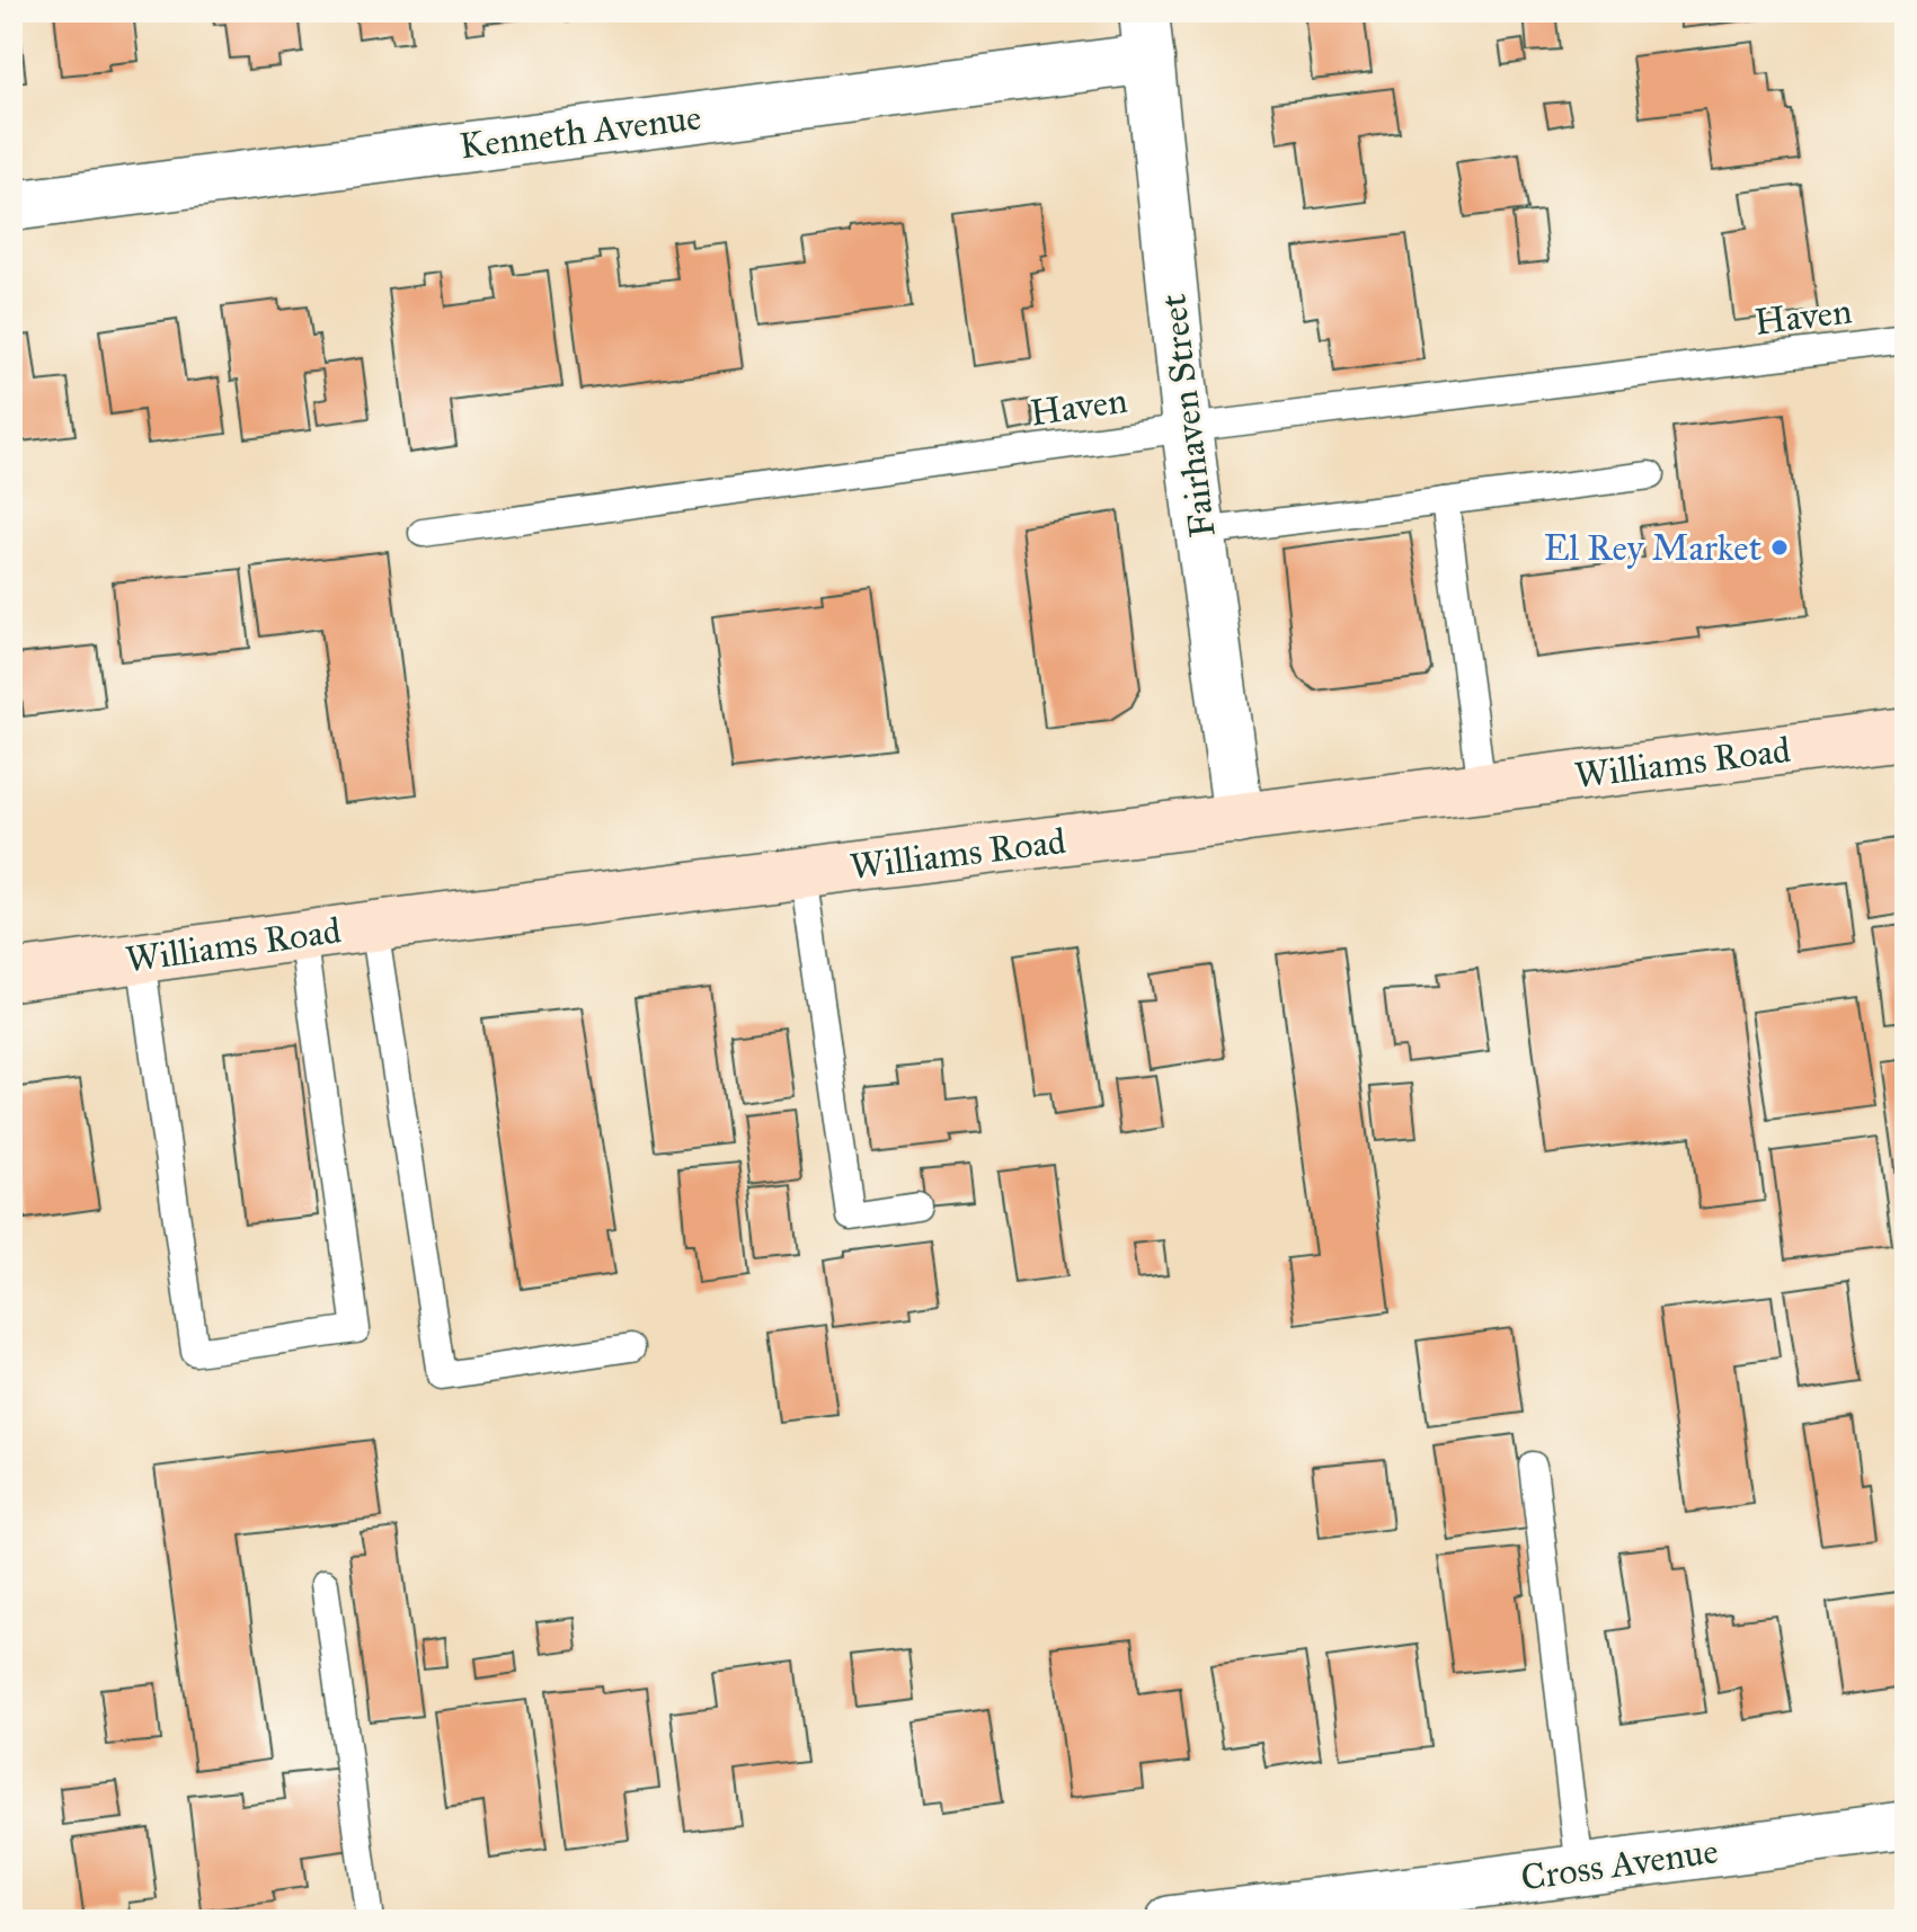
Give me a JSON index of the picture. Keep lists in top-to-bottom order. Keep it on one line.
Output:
{"streets":{"main road":["Williams Road"],"street":["Kenneth Avenue","Fairhaven Street","Cross Avenue"],"lane":["Haven"]},"crossings":[["Kenneth Avenue","Fairhaven Street"],["Haven","Fairhaven Street"],["Fairhaven Street","Williams Road"]],"places":["El Rey Market"]}
